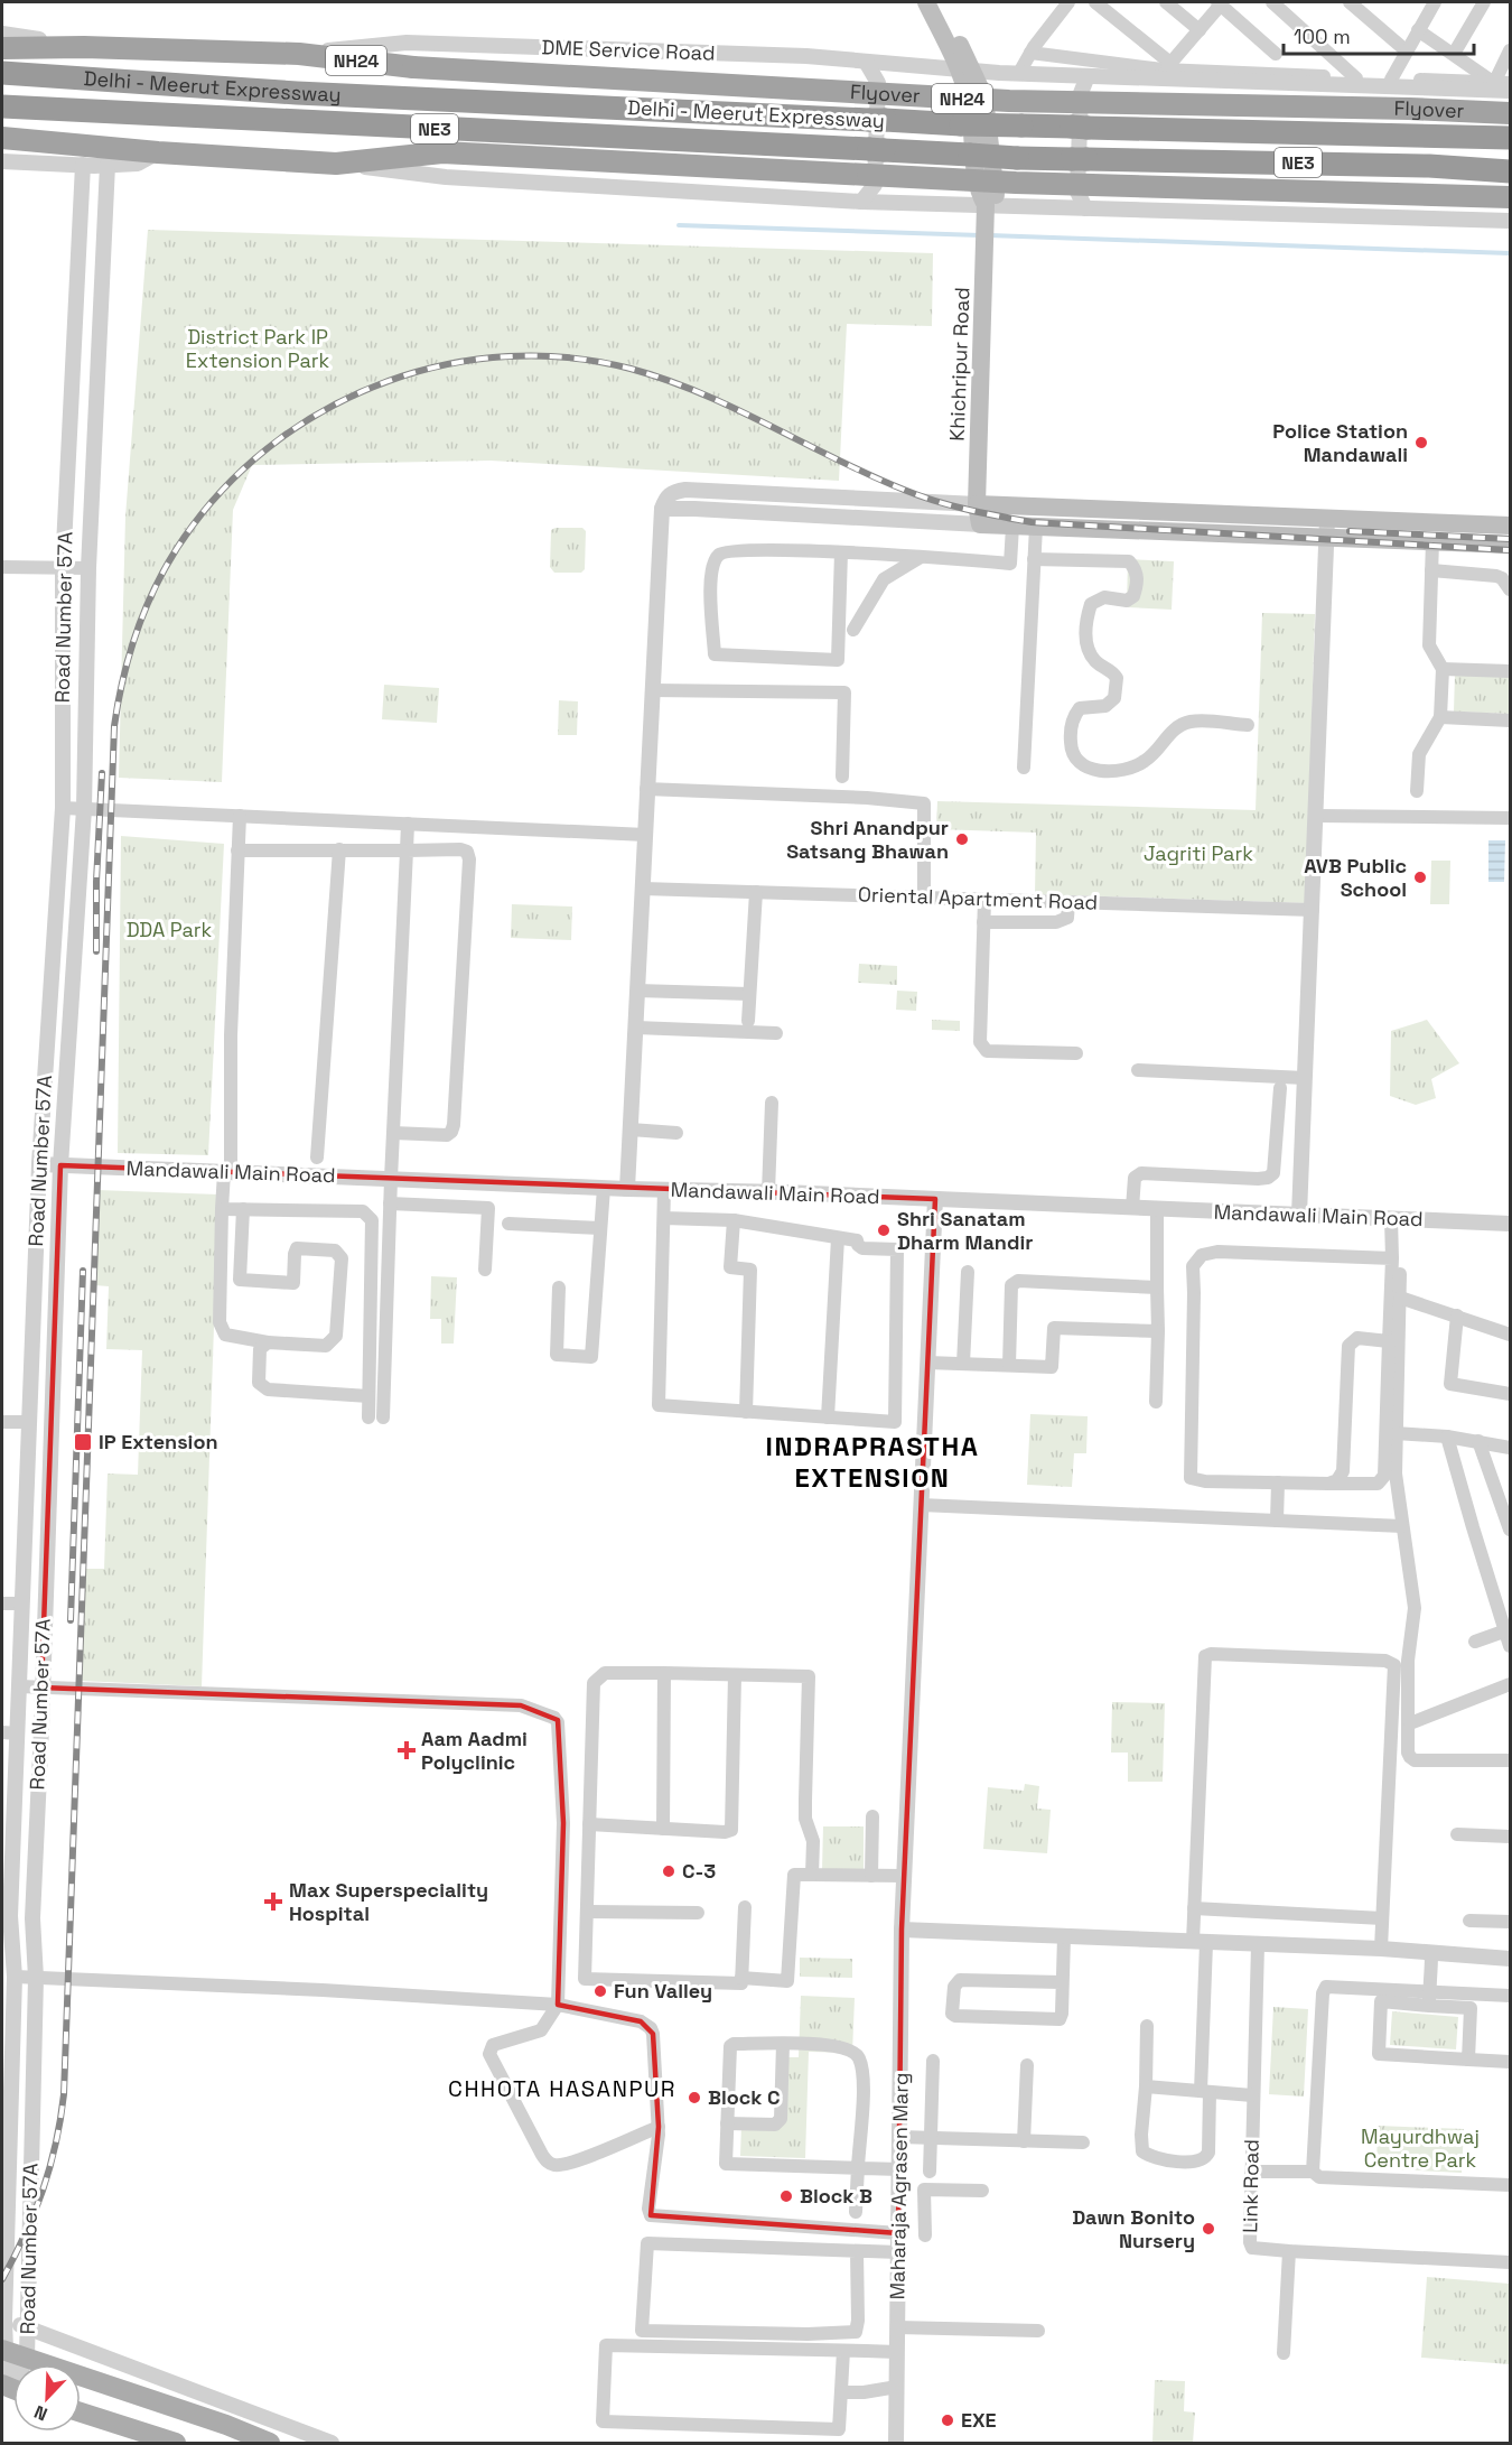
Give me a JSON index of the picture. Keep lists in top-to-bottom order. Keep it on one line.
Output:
{"streets":{"highway":["NH24","Delhi - Meerut Expressway","Flyover","NE3"],"main road":["Khichripur Road"],"street":["DME Service Road","Road Number 57A","Oriental Apartment Road","Mandawali Main Road","Maharaja Agrasen Marg","Link Road"]},"crossings":[["DME Service Road","Flyover"],["DME Service Road","Khichripur Road"],["Road Number 57A","Mandawali Main Road"],["Mandawali Main Road","Maharaja Agrasen Marg"]],"districts":["INDRAPRASTHA EXTENSION","CHHOTA HASANPUR"],"parks":["District Park IP Extension Park","Jagriti Park","DDA Park","Mayurdhwaj Centre Park"],"places":{"other":["Police Station Mandawali","Shri Anandpur Satsang Bhawan","AVB Public School","Shri Sanatam Dharm Mandir","C-3","Fun Valley","Block C","Block B","Dawn Bonito Nursery","EXE"],"transit":["IP Extension"],"health":["Aam Aadmi Polyclinic","Max Superspeciality Hospital"]},"scale_bar":"100 m","north":"bottom left"}
